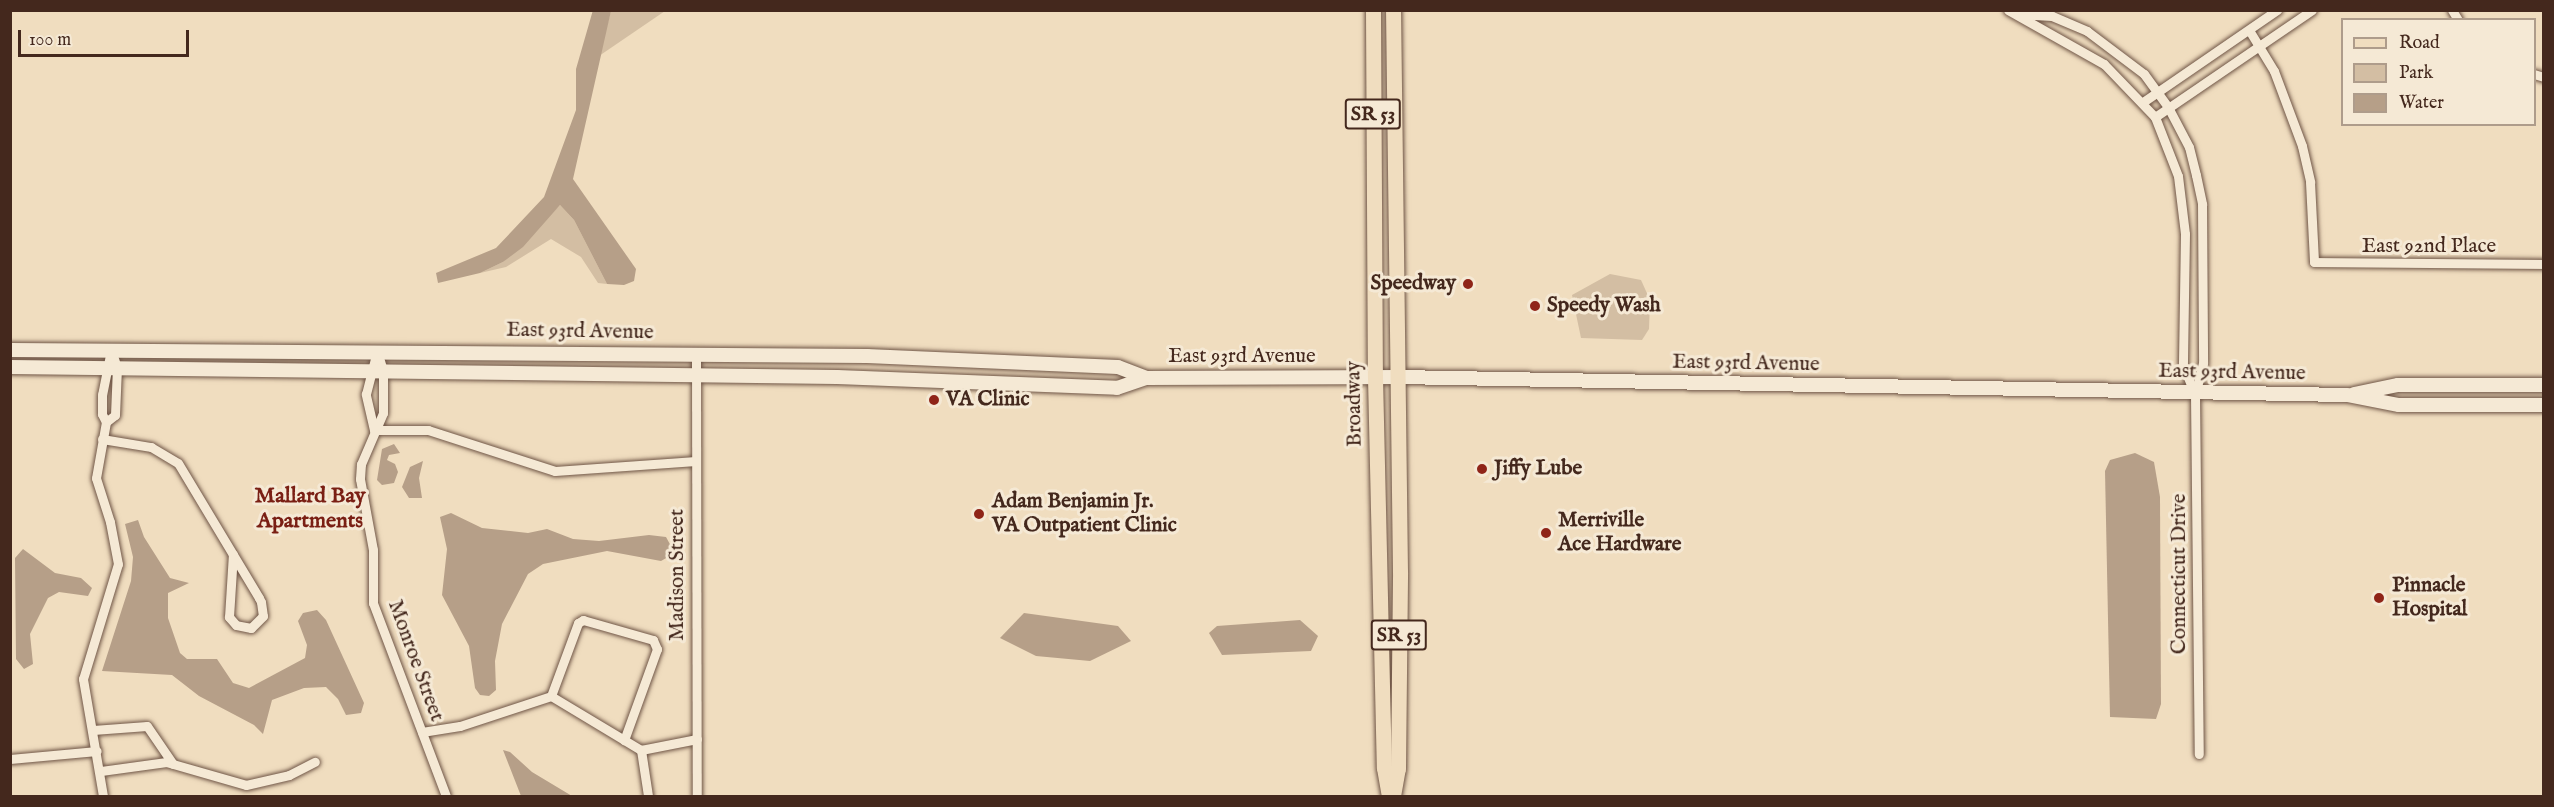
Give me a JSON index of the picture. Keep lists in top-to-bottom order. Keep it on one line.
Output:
{"streets":{"main road":["SR 53","Broadway"],"street":["East 92nd Place","East 93rd Avenue","Connecticut Drive","Madison Street","Monroe Street"]},"crossings":[["East 93rd Avenue","Broadway"],["East 93rd Avenue","Connecticut Drive"],["East 93rd Avenue","Madison Street"],["East 93rd Avenue","Monroe Street"]],"districts":["Mallard Bay Apartments"],"places":["Speedway","Speedy Wash","VA Clinic","Jiffy Lube","Adam Benjamin Jr. VA Outpatient Clinic","Merriville Ace Hardware","Pinnacle Hospital"],"legend":["Road","Park","Water"],"scale_bar":"100 m"}
